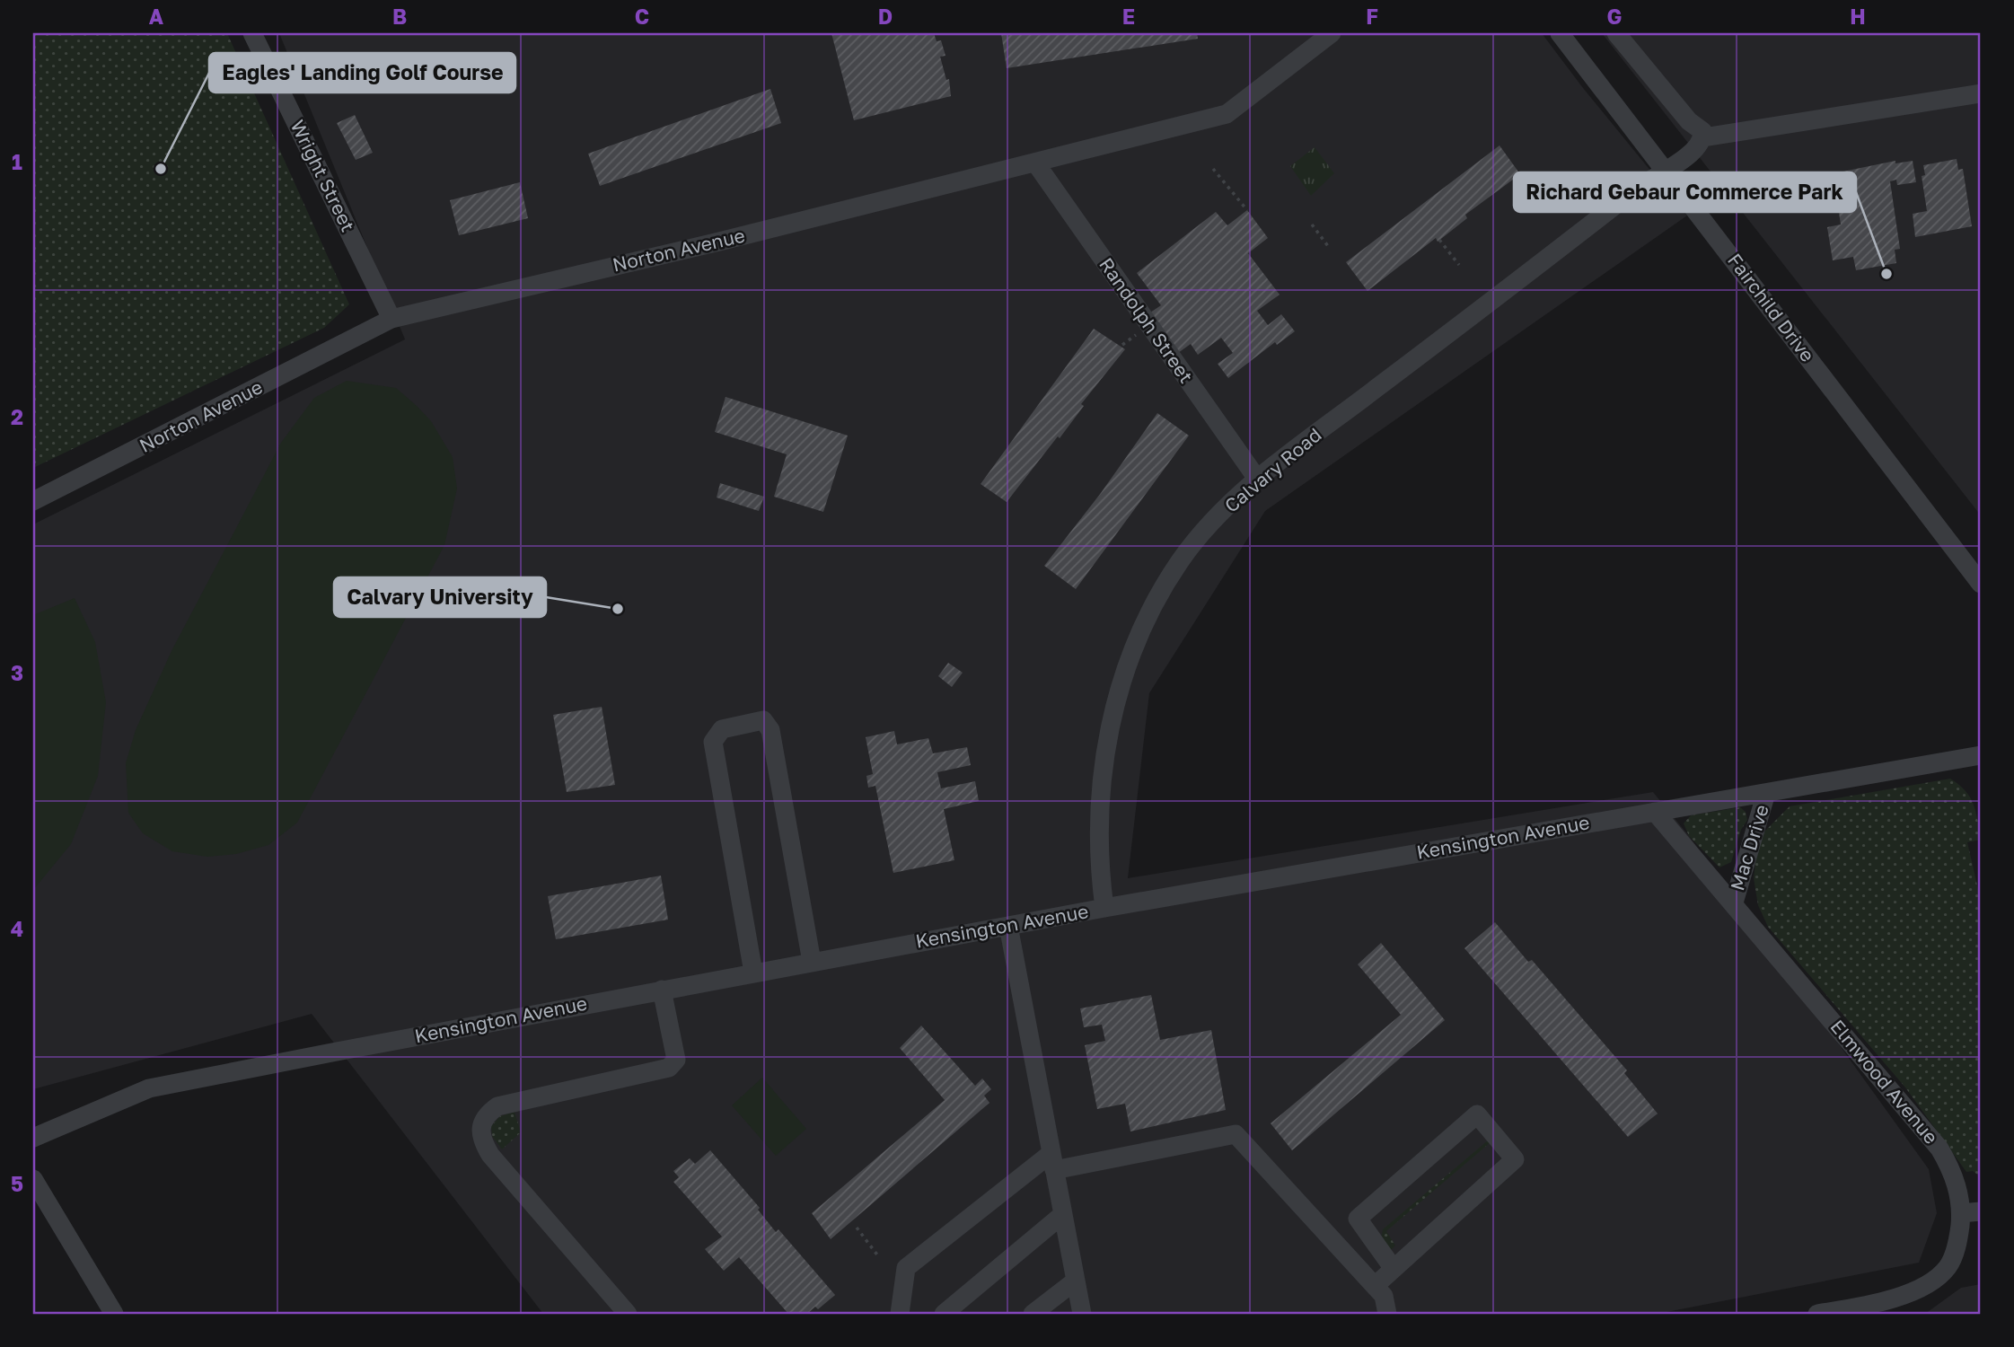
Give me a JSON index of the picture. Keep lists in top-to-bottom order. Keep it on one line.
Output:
{"streets":{"street":["Wright Street","Norton Avenue","Fairchild Drive","Randolph Street","Calvary Road","Kensington Avenue","Mac Drive","Elmwood Avenue"]},"crossings":[["Wright Street","Norton Avenue"],["Norton Avenue","Randolph Street"],["Fairchild Drive","Calvary Road"],["Randolph Street","Calvary Road"],["Calvary Road","Kensington Avenue"],["Kensington Avenue","Mac Drive"],["Kensington Avenue","Elmwood Avenue"],["Mac Drive","Elmwood Avenue"]],"places":["Eagles' Landing Golf Course","Richard Gebaur Commerce Park","Calvary University"],"grid":{"columns":["A","B","C","D","E","F","G","H"],"rows":["1","2","3","4","5"]}}
